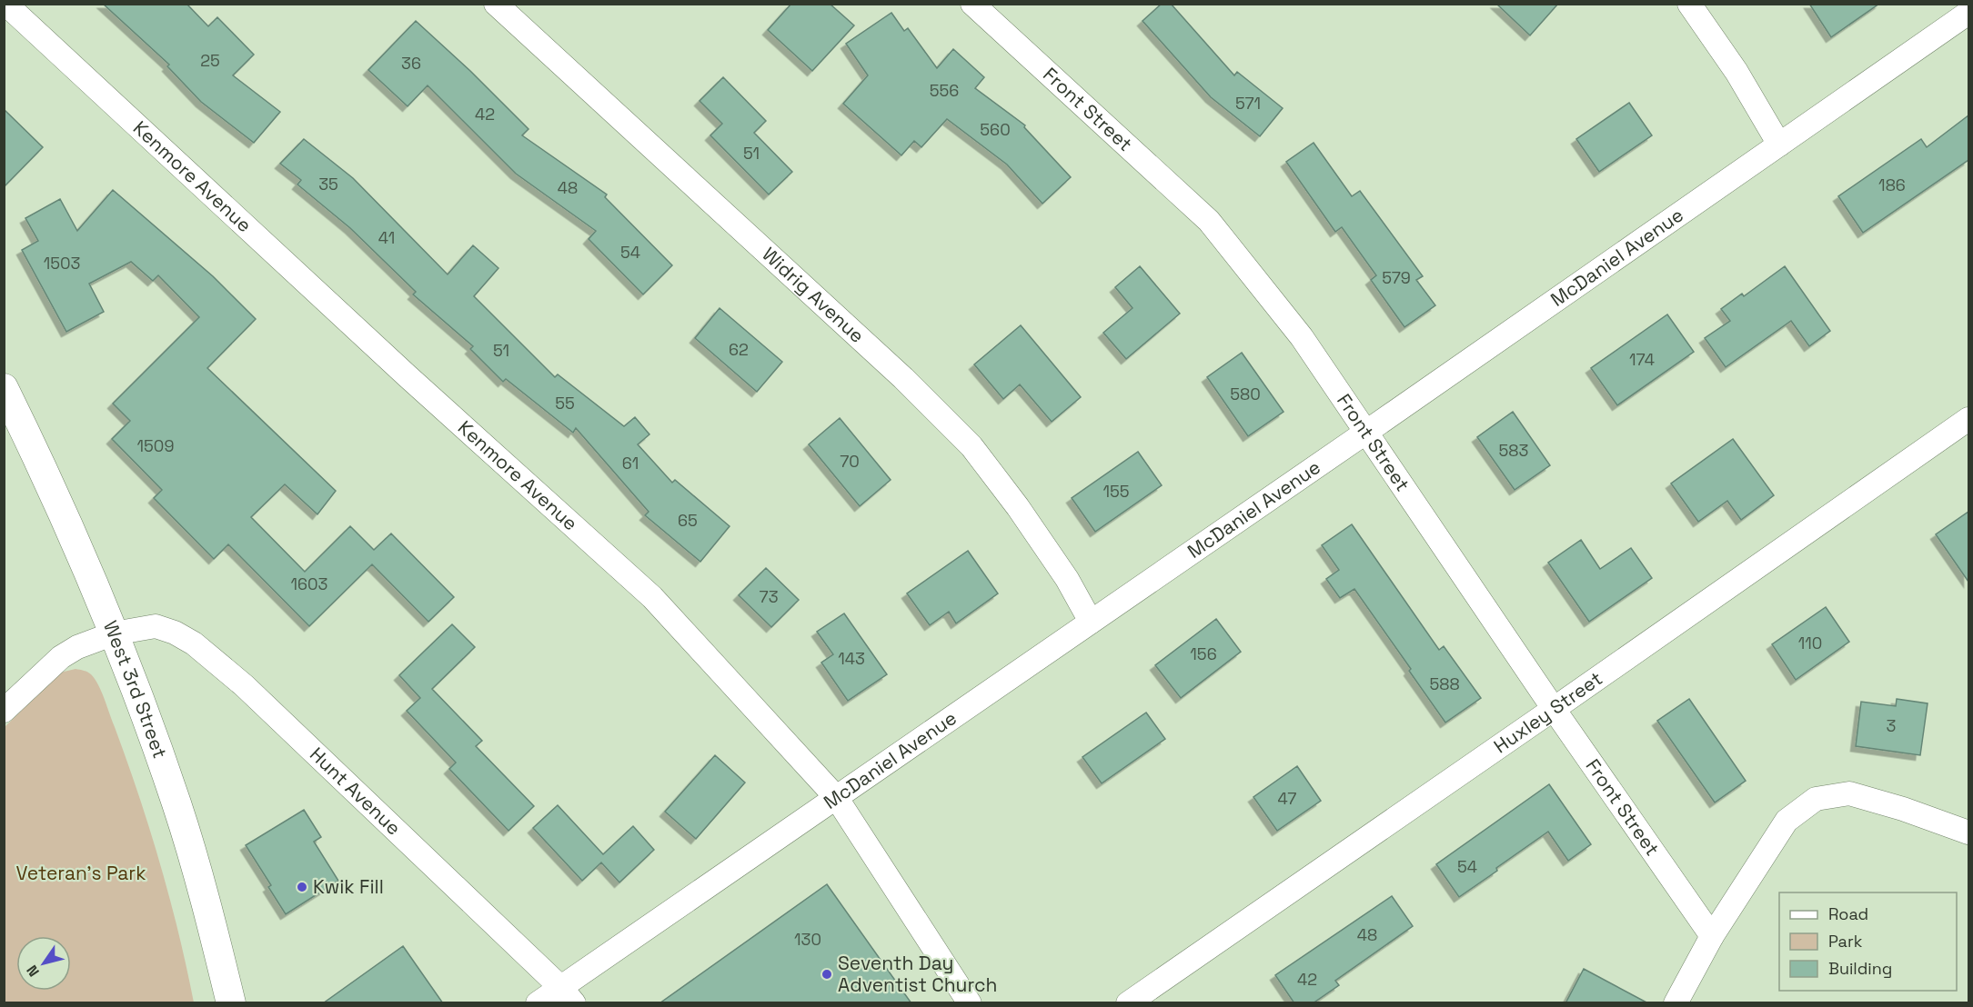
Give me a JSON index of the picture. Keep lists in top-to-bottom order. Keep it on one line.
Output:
{"streets":{"street":["Front Street","Kenmore Avenue","McDaniel Avenue","Widrig Avenue","West 3rd Street","Huxley Street","Hunt Avenue"]},"crossings":[["Front Street","McDaniel Avenue"],["Front Street","Huxley Street"],["Kenmore Avenue","McDaniel Avenue"],["McDaniel Avenue","Widrig Avenue"],["McDaniel Avenue","Hunt Avenue"],["West 3rd Street","Hunt Avenue"]],"parks":["Veteran's Park"],"places":["Kwik Fill","Seventh Day Adventist Church"],"house_numbers":["25","36","556","571","42","560","51","35","186","48","41","54","1503","579","62","51","174","580","55","1509","583","70","61","155","65","1603","73","110","156","143","588","3","47","54","48","130","42"],"legend":["Road","Park","Building"],"north":"bottom left"}
